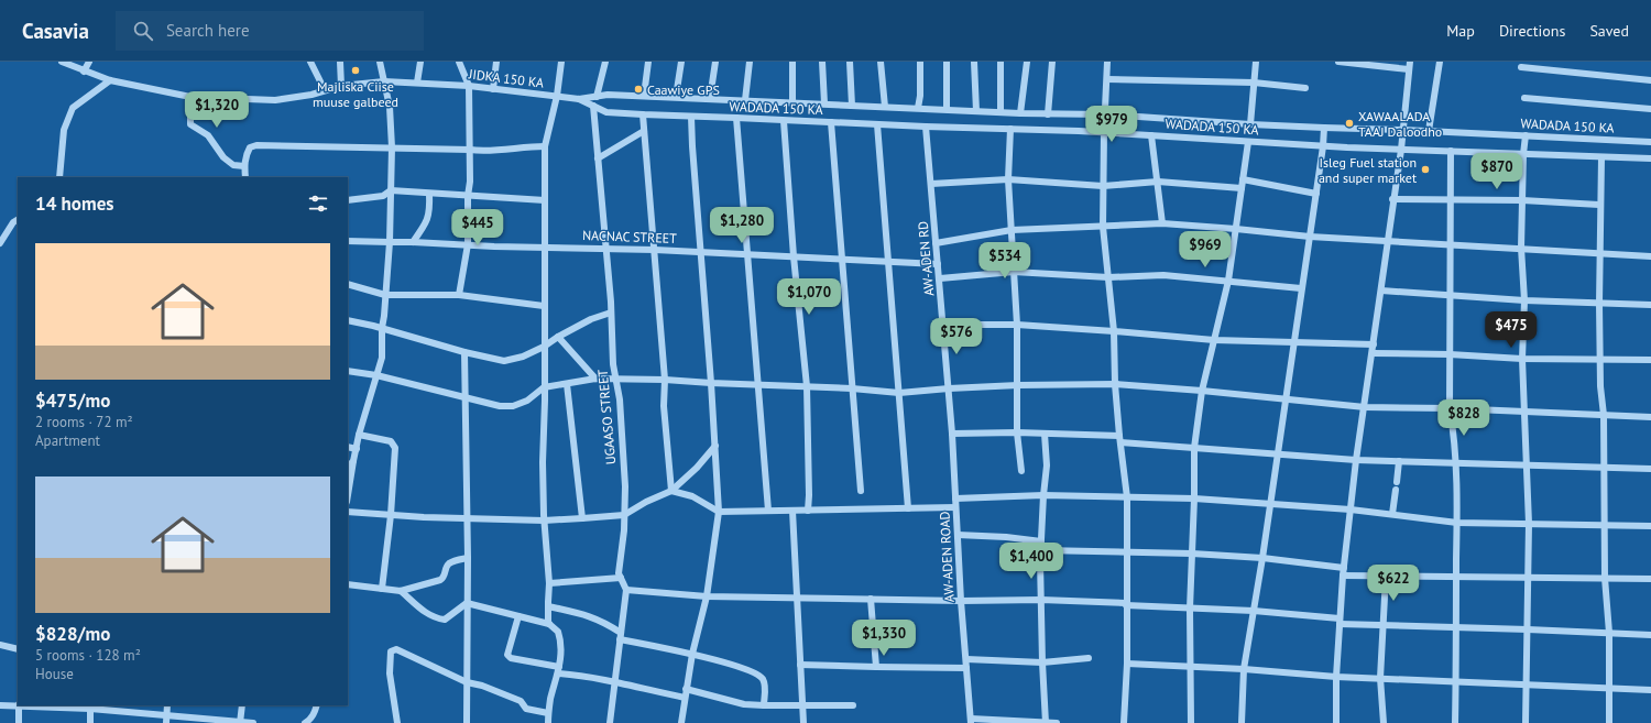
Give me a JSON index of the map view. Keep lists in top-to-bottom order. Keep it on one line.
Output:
{"streets":{"street":["JIDKA 150 KA","WADADA 150 KA","NACNAC STREET","AW-ADEN RD","UGAASO STREET","AW-ADEN ROAD"]},"crossings":[["JIDKA 150 KA","WADADA 150 KA"],["WADADA 150 KA","AW-ADEN RD"],["WADADA 150 KA","UGAASO STREET"],["NACNAC STREET","AW-ADEN RD"],["NACNAC STREET","UGAASO STREET"],["AW-ADEN RD","AW-ADEN ROAD"]],"places":["Majliska Ciise muuse galbeed","Caawiye GPS","XAWAALADA TAAJ Daloodho","Isleg Fuel station and super market"],"page":{"header":"Casavia","search":"Search here","nav":["Map","Directions","Saved"],"price":["$1,320","$979","$870","$1,280","$445","$969","$534","$1,070","$475","$576","$828","$1,400","$622","$1,330"],"heading":"14 homes","list":[{"name":"$475/mo","note":"2 rooms · 72 m² · Apartment"},{"name":"$828/mo","note":"5 rooms · 128 m² · House"}]}}
